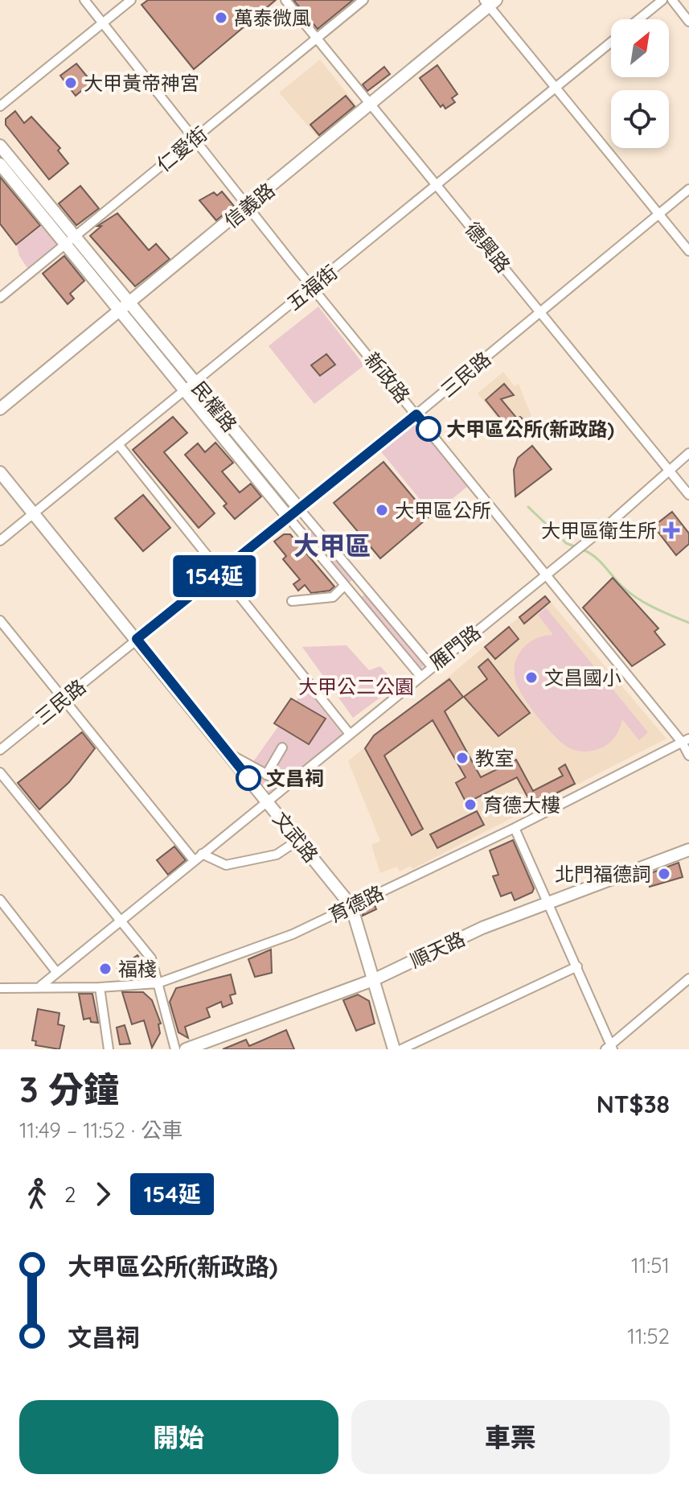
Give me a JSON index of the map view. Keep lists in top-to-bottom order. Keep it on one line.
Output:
{"streets":{"street":["仁愛街","信義路","德興路","五福街","三民路","新政路","民權路","雁門路","文武路","育德路","順天路"]},"crossings":[["仁愛街","德興路"],["仁愛街","新政路"],["仁愛街","民權路"],["信義路","德興路"],["信義路","新政路"],["信義路","民權路"],["德興路","五福街"],["德興路","三民路"],["德興路","雁門路"],["五福街","新政路"],["五福街","民權路"],["五福街","文武路"],["三民路","新政路"],["三民路","民權路"],["三民路","文武路"],["新政路","雁門路"],["新政路","育德路"],["民權路","雁門路"],["雁門路","文武路"],["雁門路","育德路"],["文武路","育德路"],["文武路","順天路"]],"districts":["大甲區"],"parks":["大甲公二公園"],"places":{"other":["萬泰微風","大甲黃帝神宮","大甲區公所(新政路)","大甲區公所","文昌國小","教室","文昌祠","育德大樓","北門福德詞","福棧"],"health":["大甲區衛生所"]},"lines":["bus line 154延"],"north":"top right","page":{"on_map":"154延","heading":["3 分鐘","11:49 – 11:52 · 公車","NT$38"],"legs":["2","154延"],"list":[{"name":"大甲區公所(新政路)","value":"11:51"},{"name":"文昌祠","value":"11:52"}],"buttons":["開始","車票"]}}
